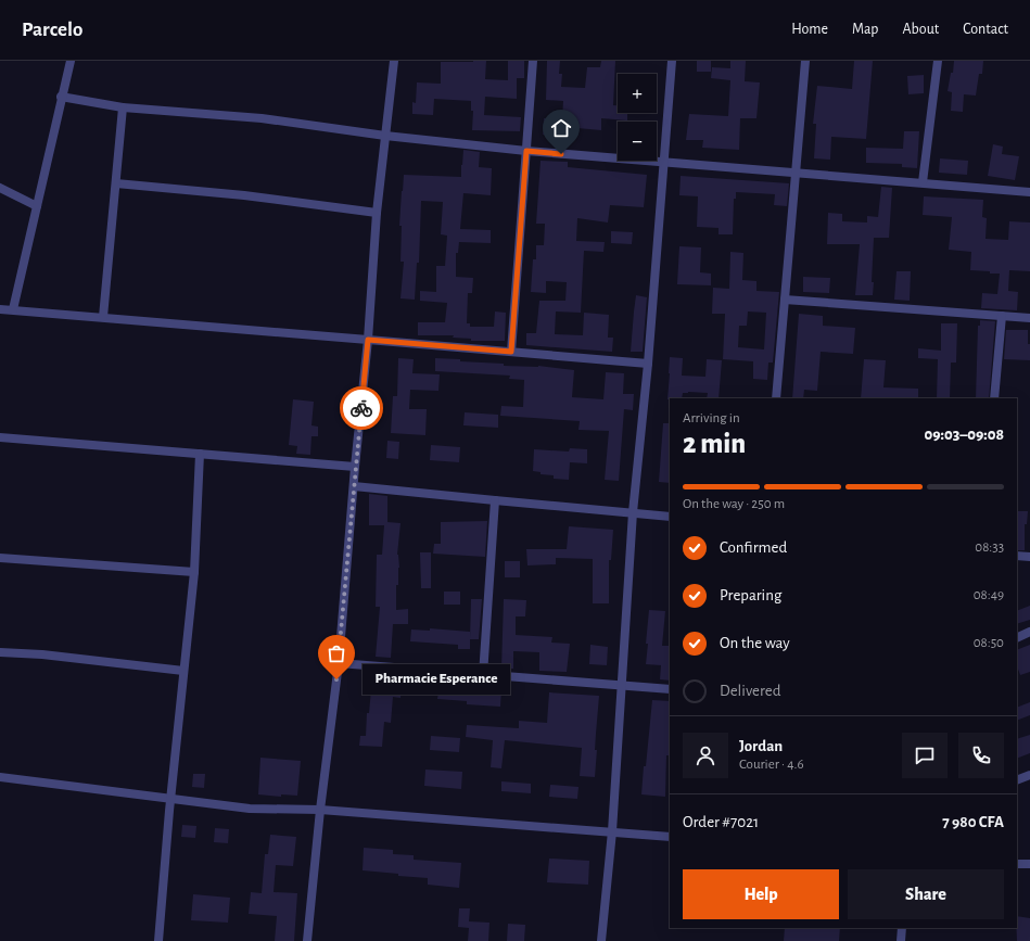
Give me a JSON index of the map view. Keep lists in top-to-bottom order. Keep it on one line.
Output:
{"places":["Pharmacie Esperance"],"page":{"header":"Parcelo","nav":["Home","Map","About","Contact"],"map_buttons":["+","−"],"heading":["2 min","Arriving in","09:03–09:08"],"panel":["Jordan","Courier · 4.6","Order #7021","7 980 CFA"],"bar":"On the way · 250 m","list":[["Confirmed","08:33"],["Preparing","08:49"],["On the way","08:50"],"Delivered"],"bubble":"Pharmacie Esperance","buttons":["Help","Share"]}}
